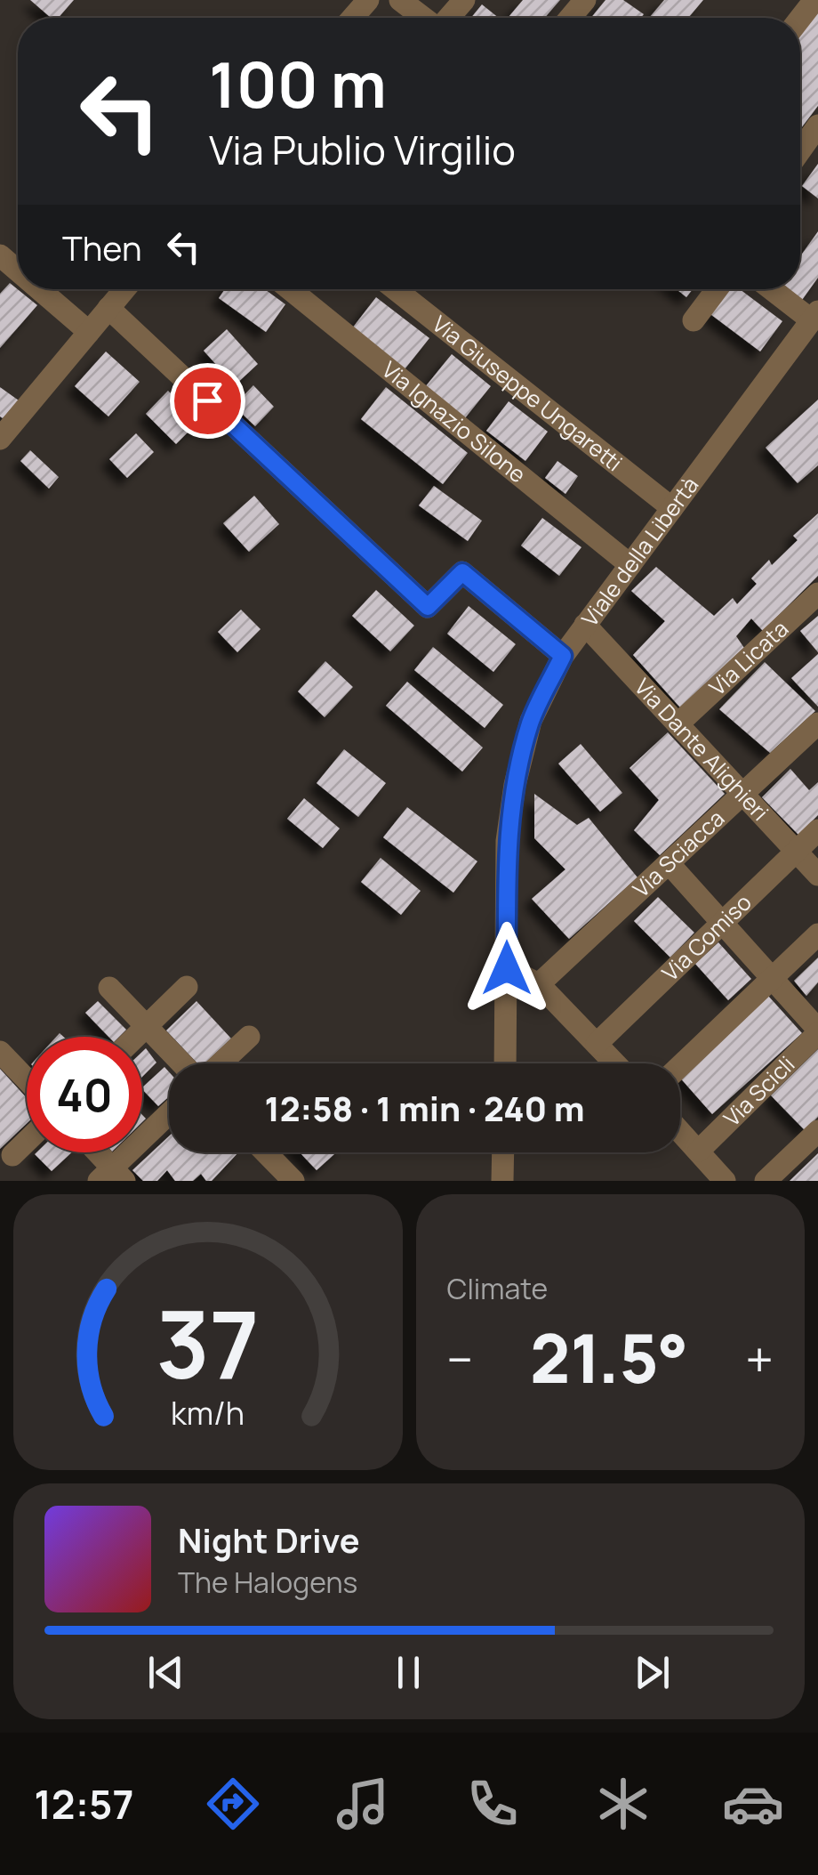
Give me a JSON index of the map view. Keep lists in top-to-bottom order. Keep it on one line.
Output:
{"streets":{"street":["Via Giuseppe Ungaretti","Via Ignazio Silone","Viale della Libertà","Via Licata","Via Dante Alighieri","Via Sciacca","Via Comiso","Via Scicli"]},"crossings":[["Via Giuseppe Ungaretti","Viale della Libertà"],["Via Ignazio Silone","Viale della Libertà"],["Viale della Libertà","Via Dante Alighieri"],["Via Licata","Via Dante Alighieri"],["Via Dante Alighieri","Via Sciacca"],["Via Dante Alighieri","Via Comiso"]],"page":{"turn":["100 m","Via Publio Virgilio"],"then":"Then","limit":"40","trip":"12:58 · 1 min · 240 m","tile":"Climate","heat":["−","21.5°","+"],"song":["Night Drive","The Halogens"],"tabs":"12:57","gauge":["37","km/h"]}}
